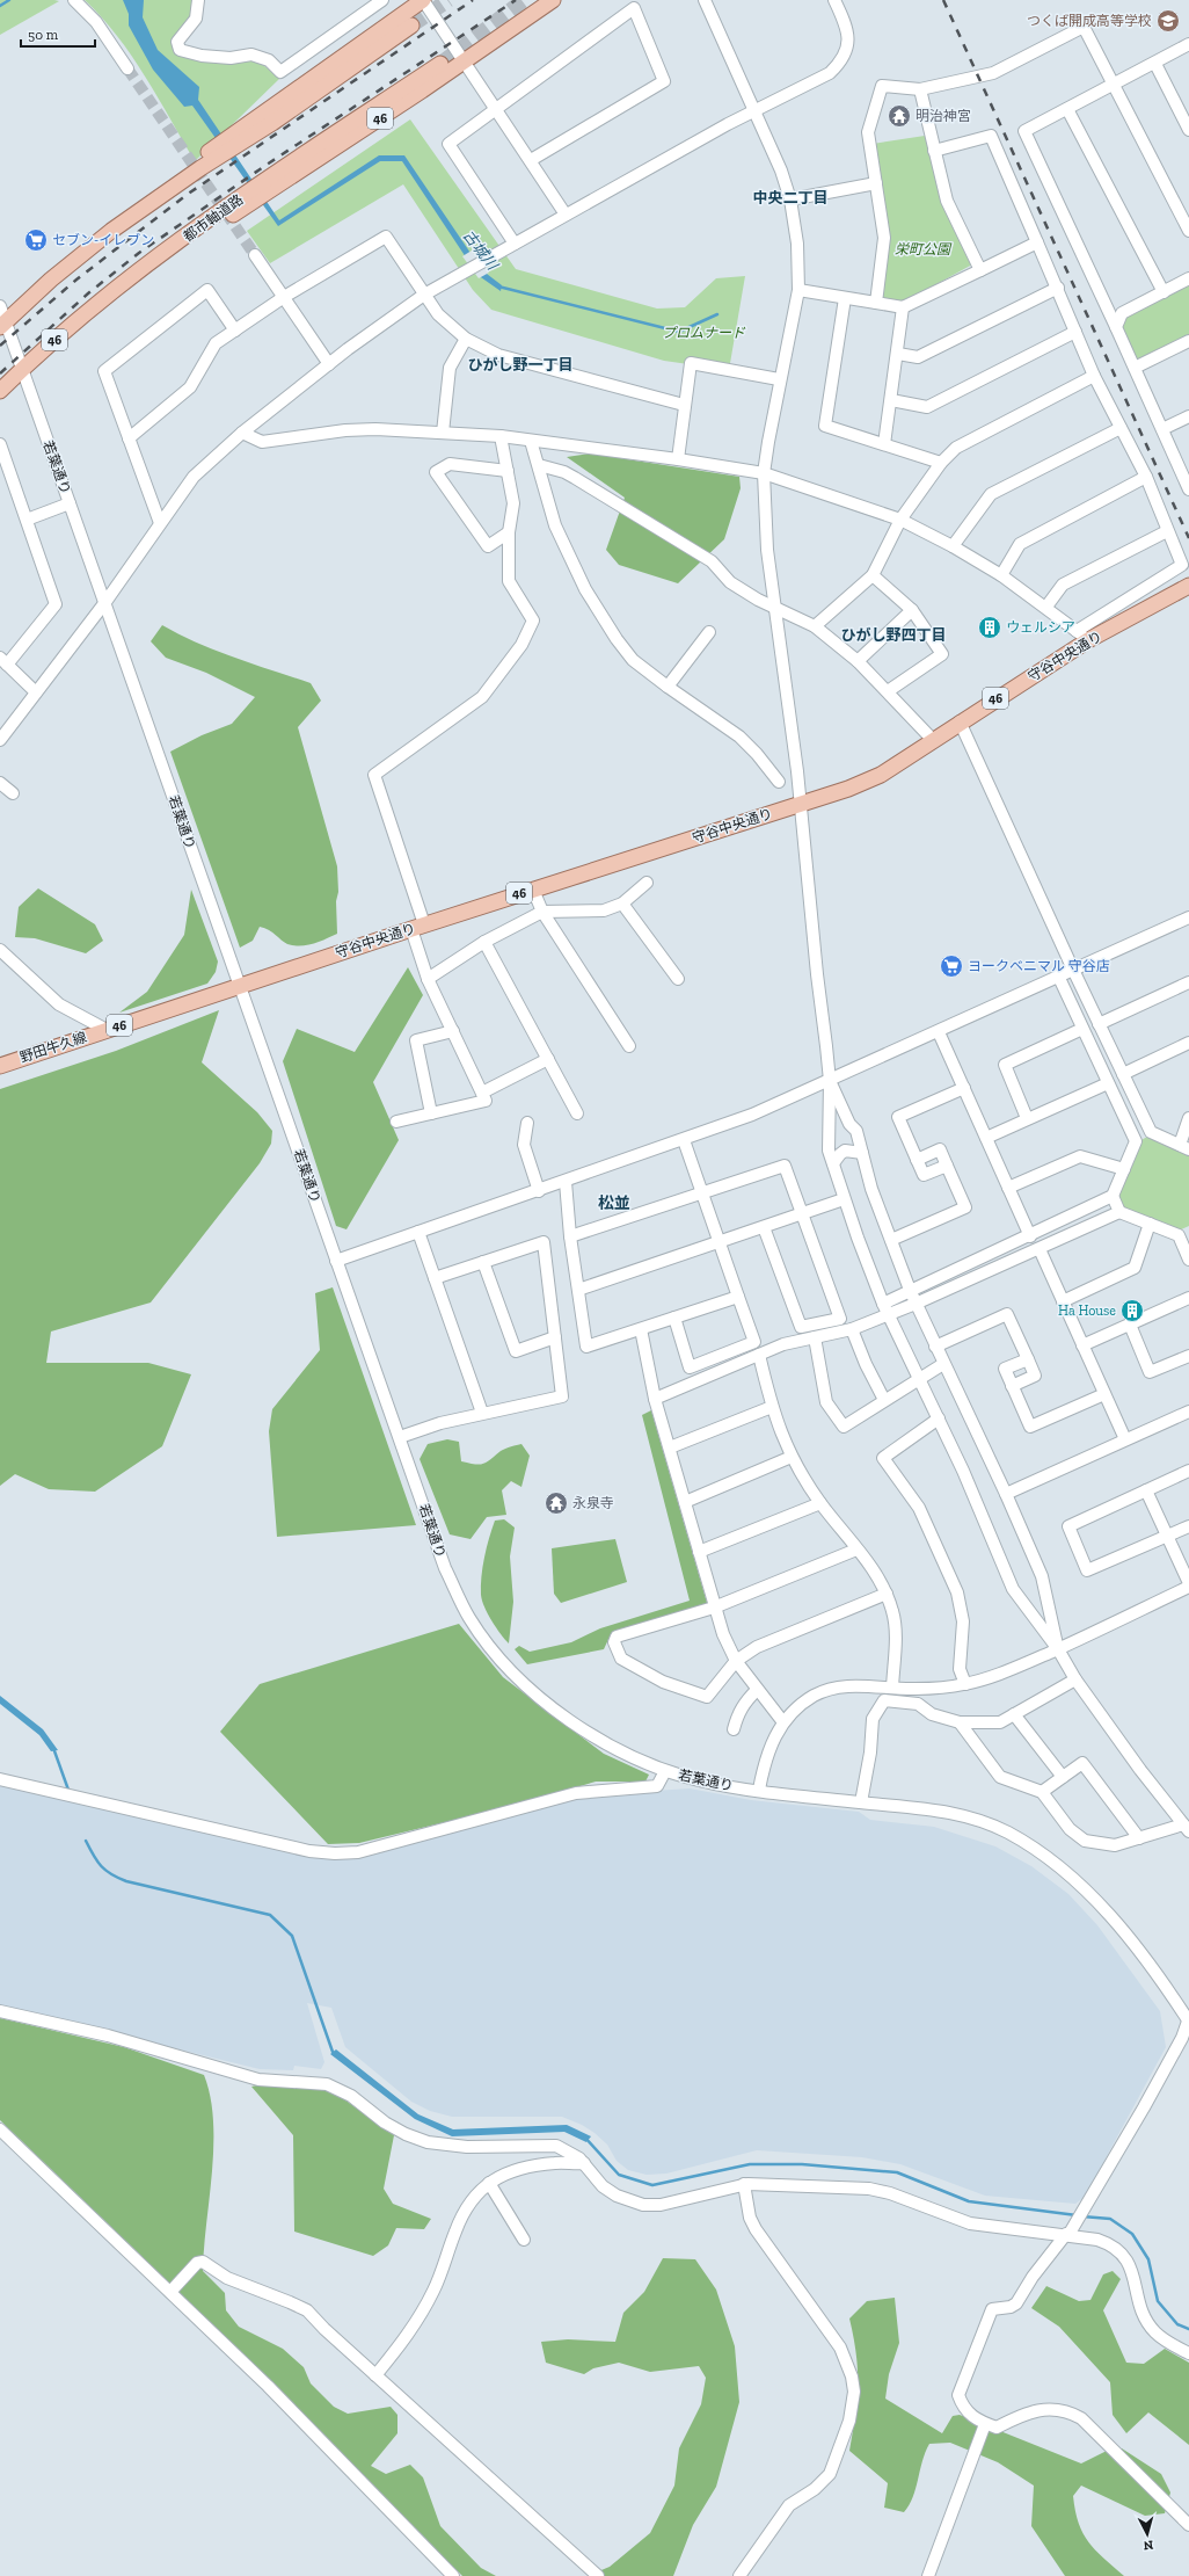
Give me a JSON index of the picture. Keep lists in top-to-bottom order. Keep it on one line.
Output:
{"streets":{"main road":["46","都市軸道路","守谷中央通り","野田牛久線"],"street":["若葉通り"]},"crossings":[["46","都市軸道路"],["都市軸道路","若葉通り"],["若葉通り","守谷中央通り"],["若葉通り","野田牛久線"],["守谷中央通り","野田牛久線"]],"districts":["中央二丁目","ひがし野一丁目","ひがし野四丁目","松並"],"water":["古城川"],"parks":["栄町公園","プロムナード"],"places":{"school or university":["つくば開成高等学校"],"temple":["明治神宮","永泉寺"],"supermarket":["セブン-イレブン","ヨークベニマル 守谷店"],"building":["ウェルシア","Ha House"]},"scale_bar":"50 m","north":"bottom"}
